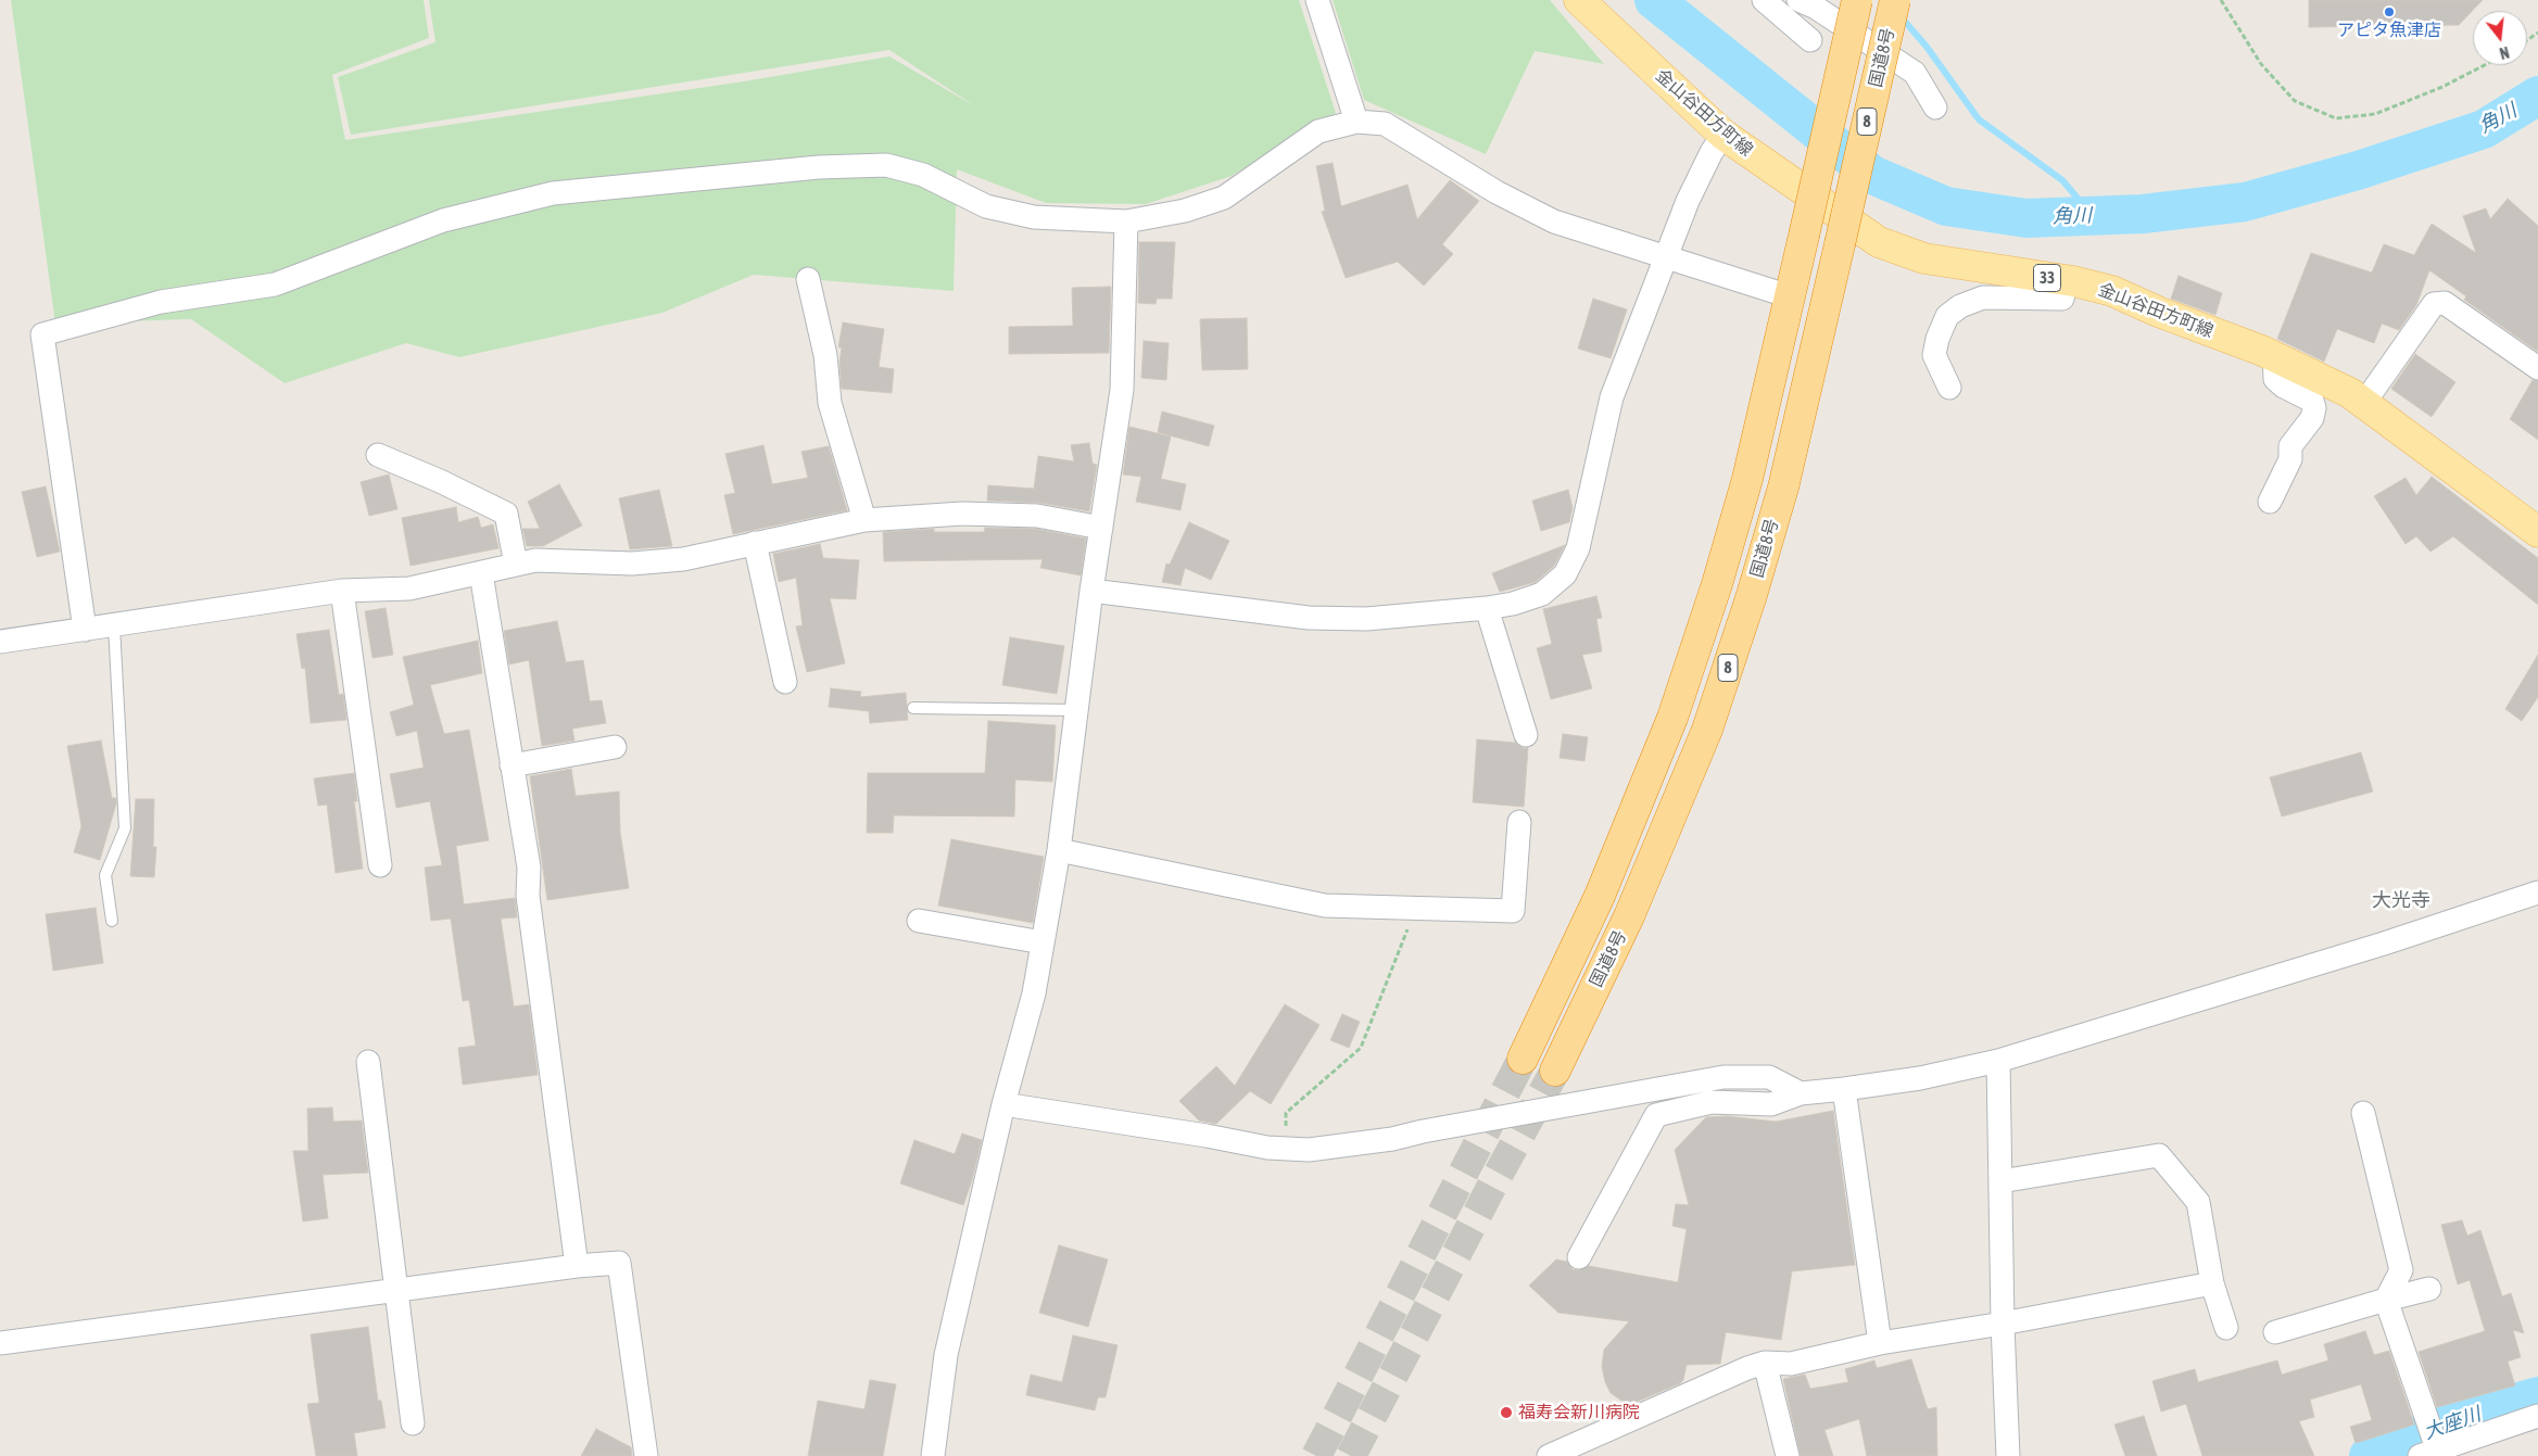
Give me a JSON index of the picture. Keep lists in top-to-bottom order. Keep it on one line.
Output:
{"streets":{"highway":["国道8号","8"],"main road":["金山谷田方町線","33"]},"districts":["大光寺"],"water":["角川","大座川"],"places":["アピタ魚津店","福寿会新川病院"],"north":"bottom"}
